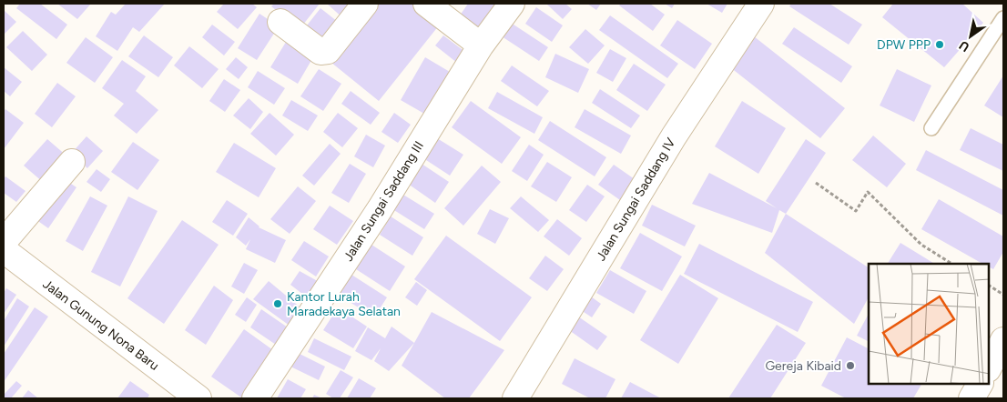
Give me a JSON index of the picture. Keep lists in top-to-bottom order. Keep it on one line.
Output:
{"streets":{"street":["Jalan Sungai Saddang IV","Jalan Sungai Saddang III","Jalan Gunung Nona Baru"]},"places":["DPW PPP","Kantor Lurah Maradekaya Selatan","Gereja Kibaid"],"north":"bottom left"}
